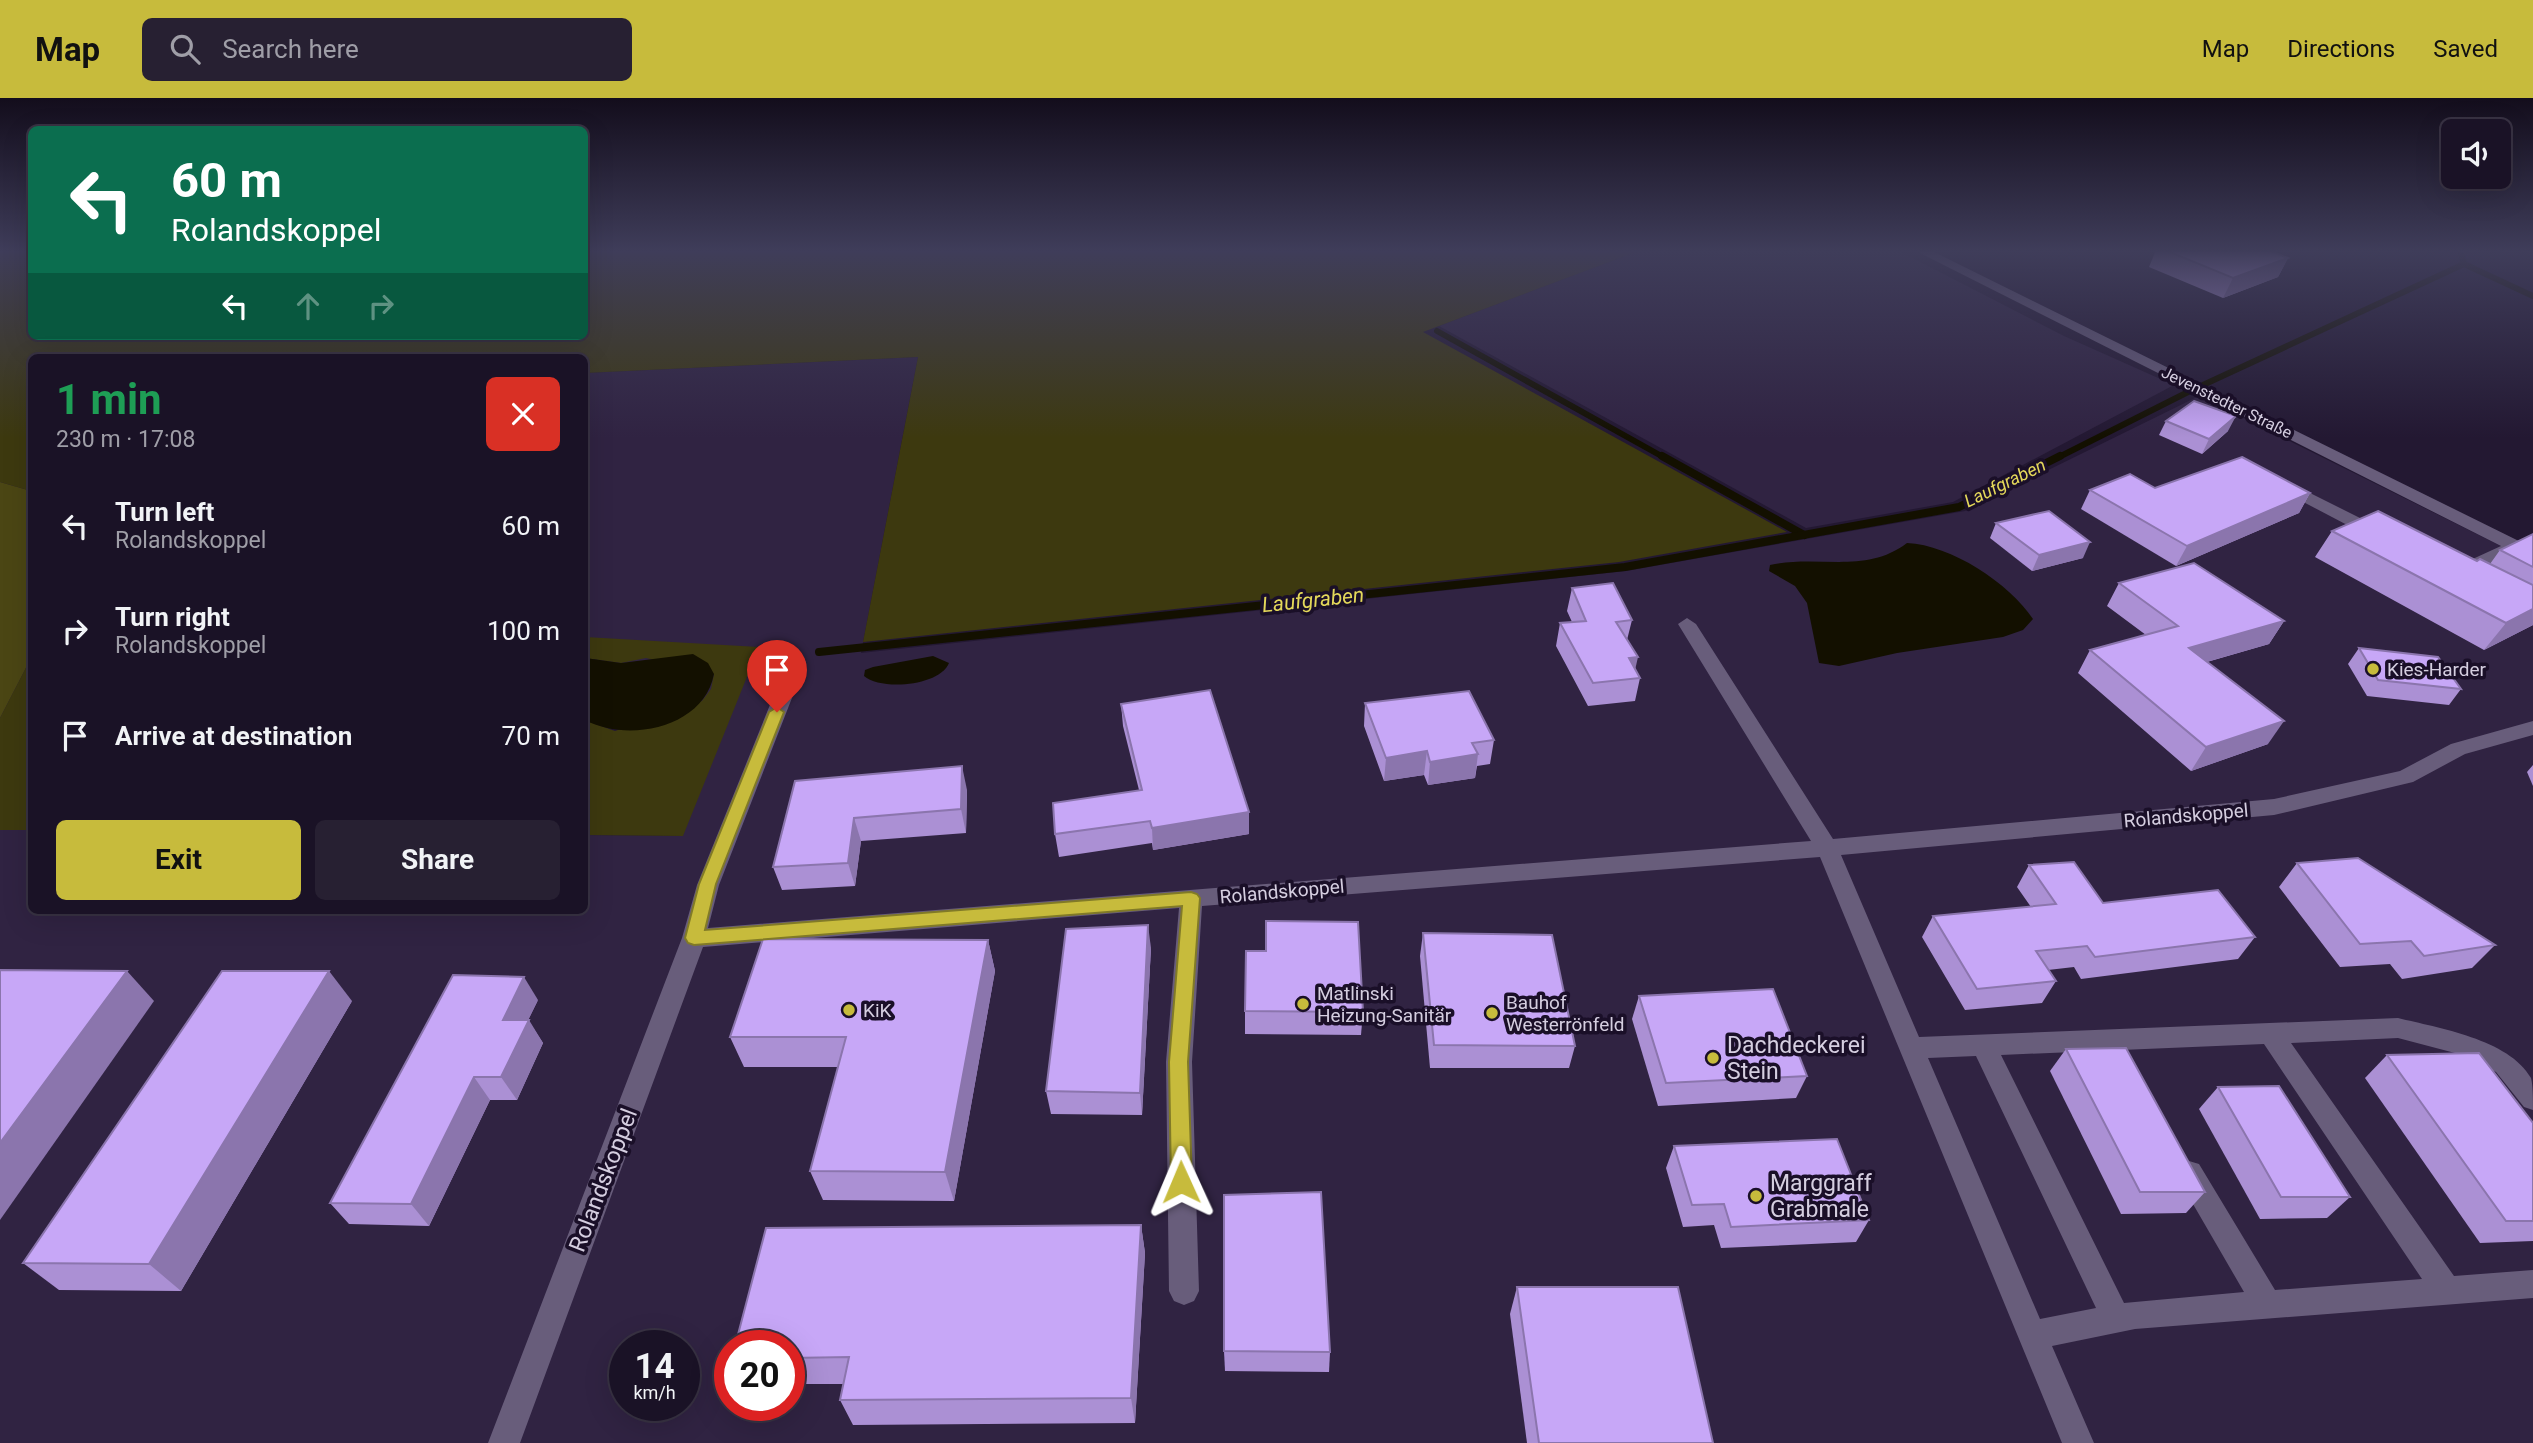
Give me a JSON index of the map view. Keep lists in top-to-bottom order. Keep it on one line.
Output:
{"streets":{"street":["Jevenstedter Straße","Rolandskoppel"]},"water":["Laufgraben"],"places":["Kies-Harder","Matlinski Heizung-Sanitär","KiK","Bauhof Westerrönfeld","Dachdeckerei Stein","Marggraff Grabmale"],"page":{"header":"Map","search":"Search here","nav":["Map","Directions","Saved"],"turn":["60 m","Rolandskoppel"],"heading":["1 min","230 m · 17:08"],"list":[{"name":"Turn left","note":"Rolandskoppel","value":"60 m"},{"name":"Turn right","note":"Rolandskoppel","value":"100 m"},{"name":"Arrive at destination","value":"70 m"}],"buttons":["Exit","Share"],"speed":"14 km/h","limit":"20"}}
